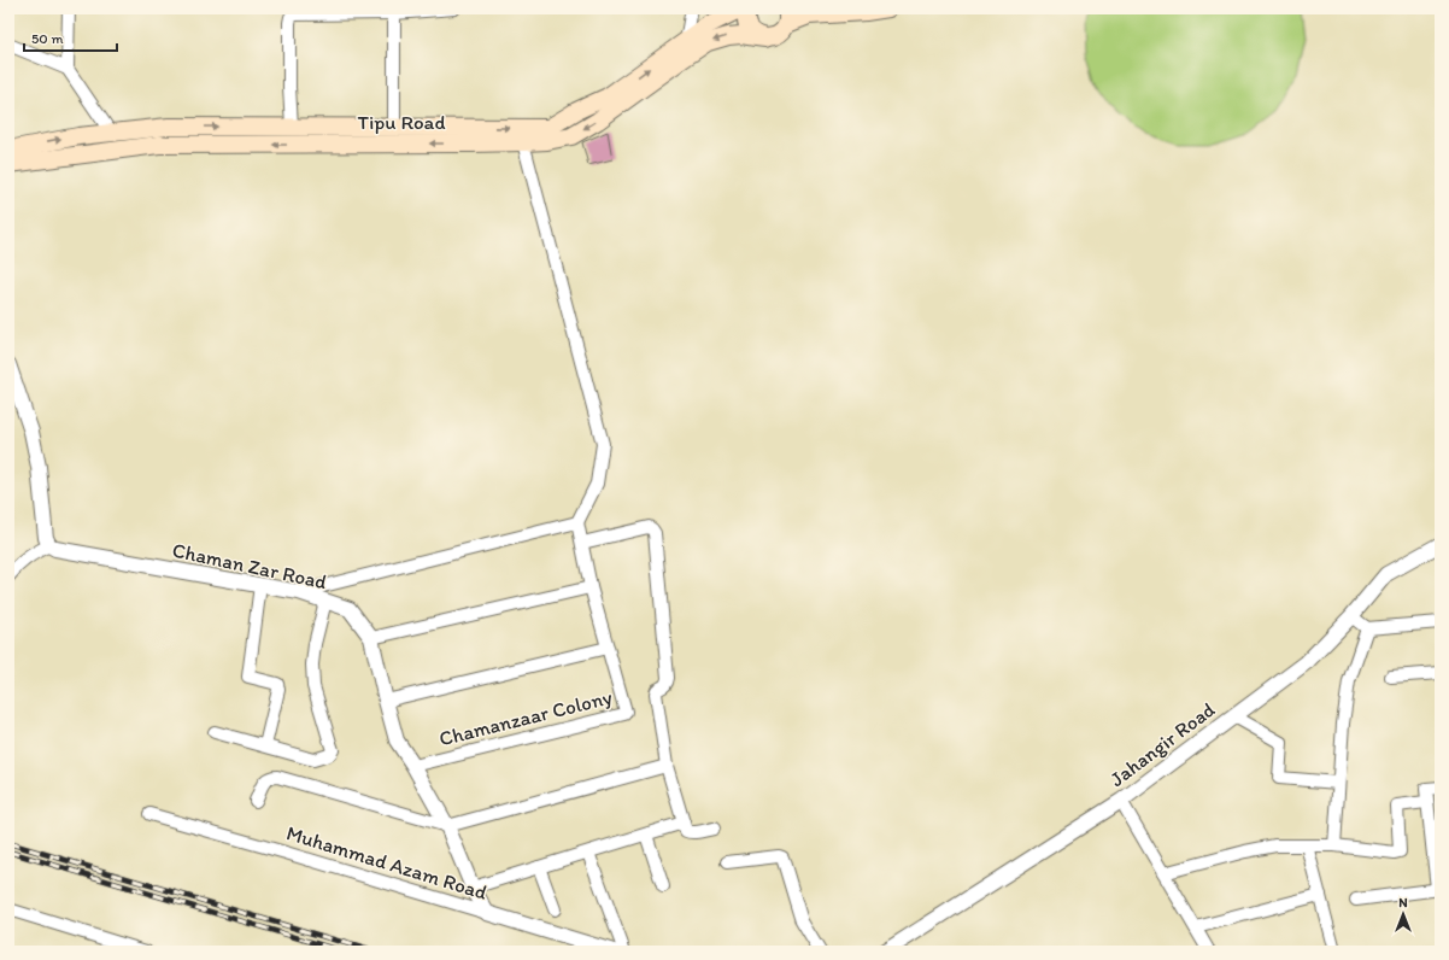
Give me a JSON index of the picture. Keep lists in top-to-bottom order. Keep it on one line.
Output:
{"streets":{"main road":["Tipu Road"],"street":["Chaman Zar Road","Chamanzaar Colony","Jahangir Road","Muhammad Azam Road"]},"crossings":[["Chaman Zar Road","Chamanzaar Colony"],["Chaman Zar Road","Muhammad Azam Road"]],"scale_bar":"50 m","north":"top"}
